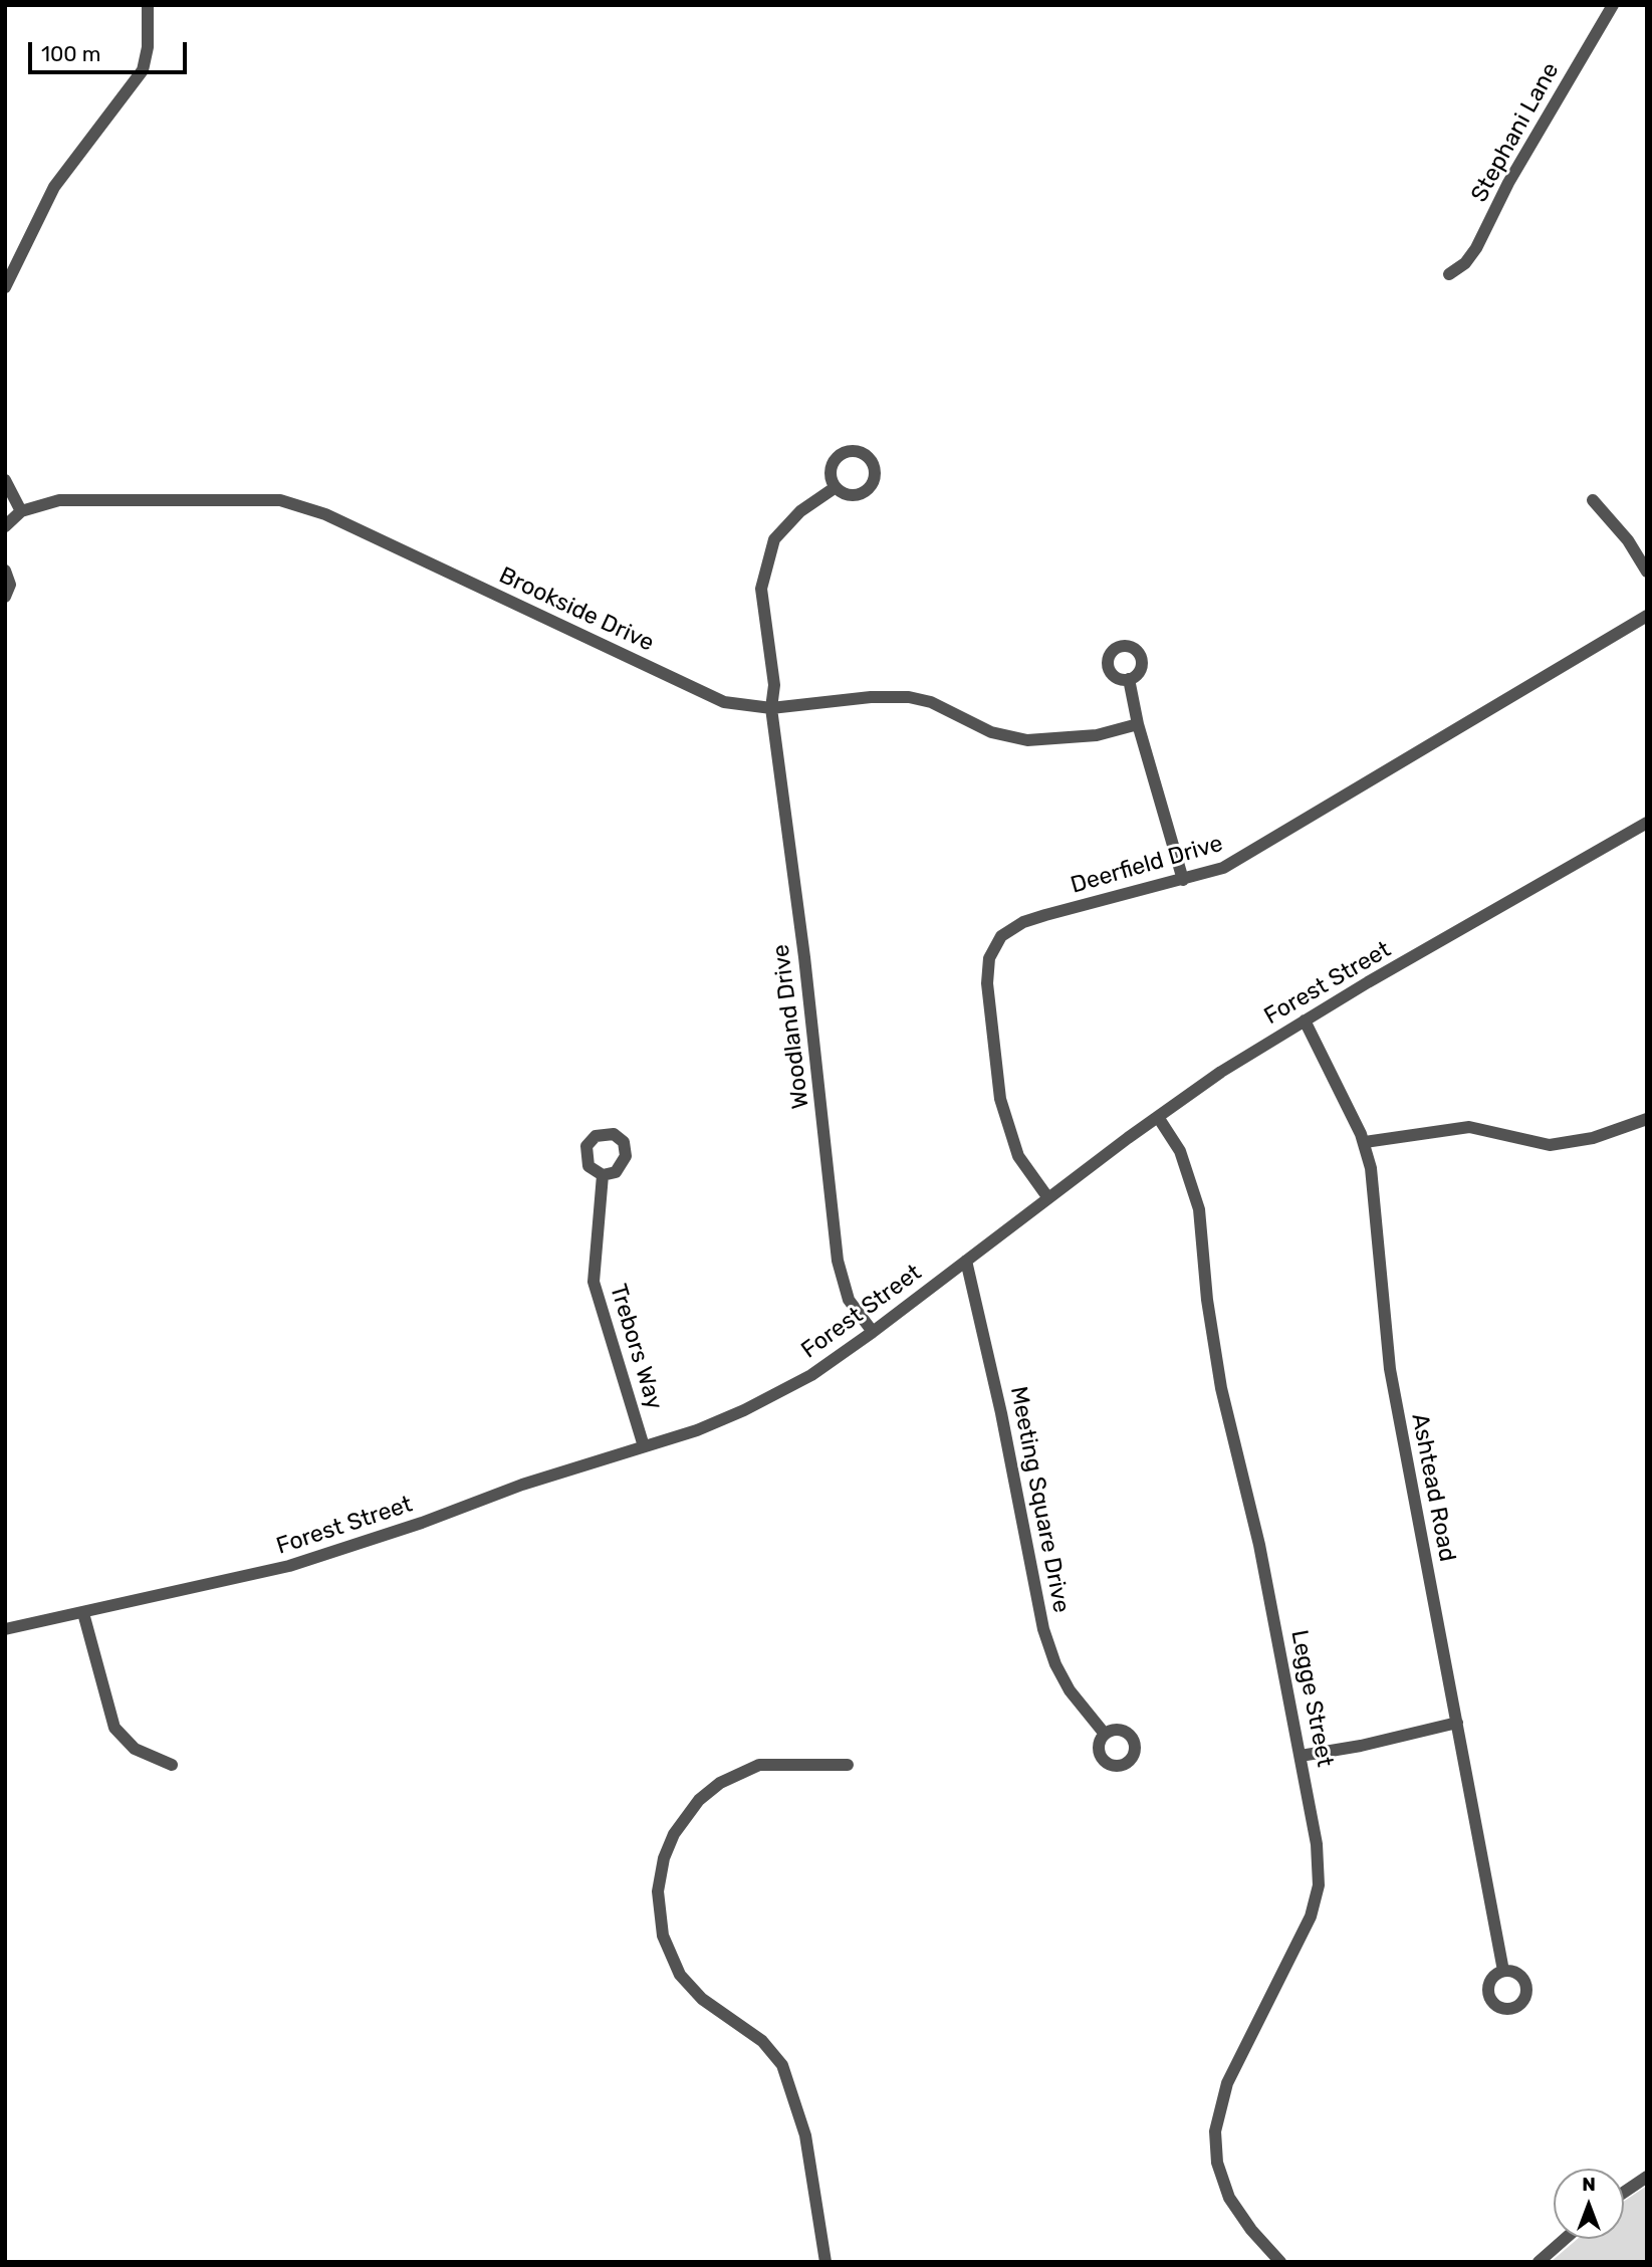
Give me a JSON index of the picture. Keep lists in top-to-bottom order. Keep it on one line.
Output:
{"streets":{"street":["Stephani Lane","Brookside Drive","Deerfield Drive","Forest Street","Woodland Drive","Trebors Way","Ashtead Road","Meeting Square Drive","Legge Street"]},"crossings":[["Brookside Drive","Woodland Drive"],["Deerfield Drive","Forest Street"],["Forest Street","Woodland Drive"],["Forest Street","Trebors Way"],["Forest Street","Ashtead Road"],["Forest Street","Meeting Square Drive"],["Forest Street","Legge Street"]],"scale_bar":"100 m","north":"top"}
